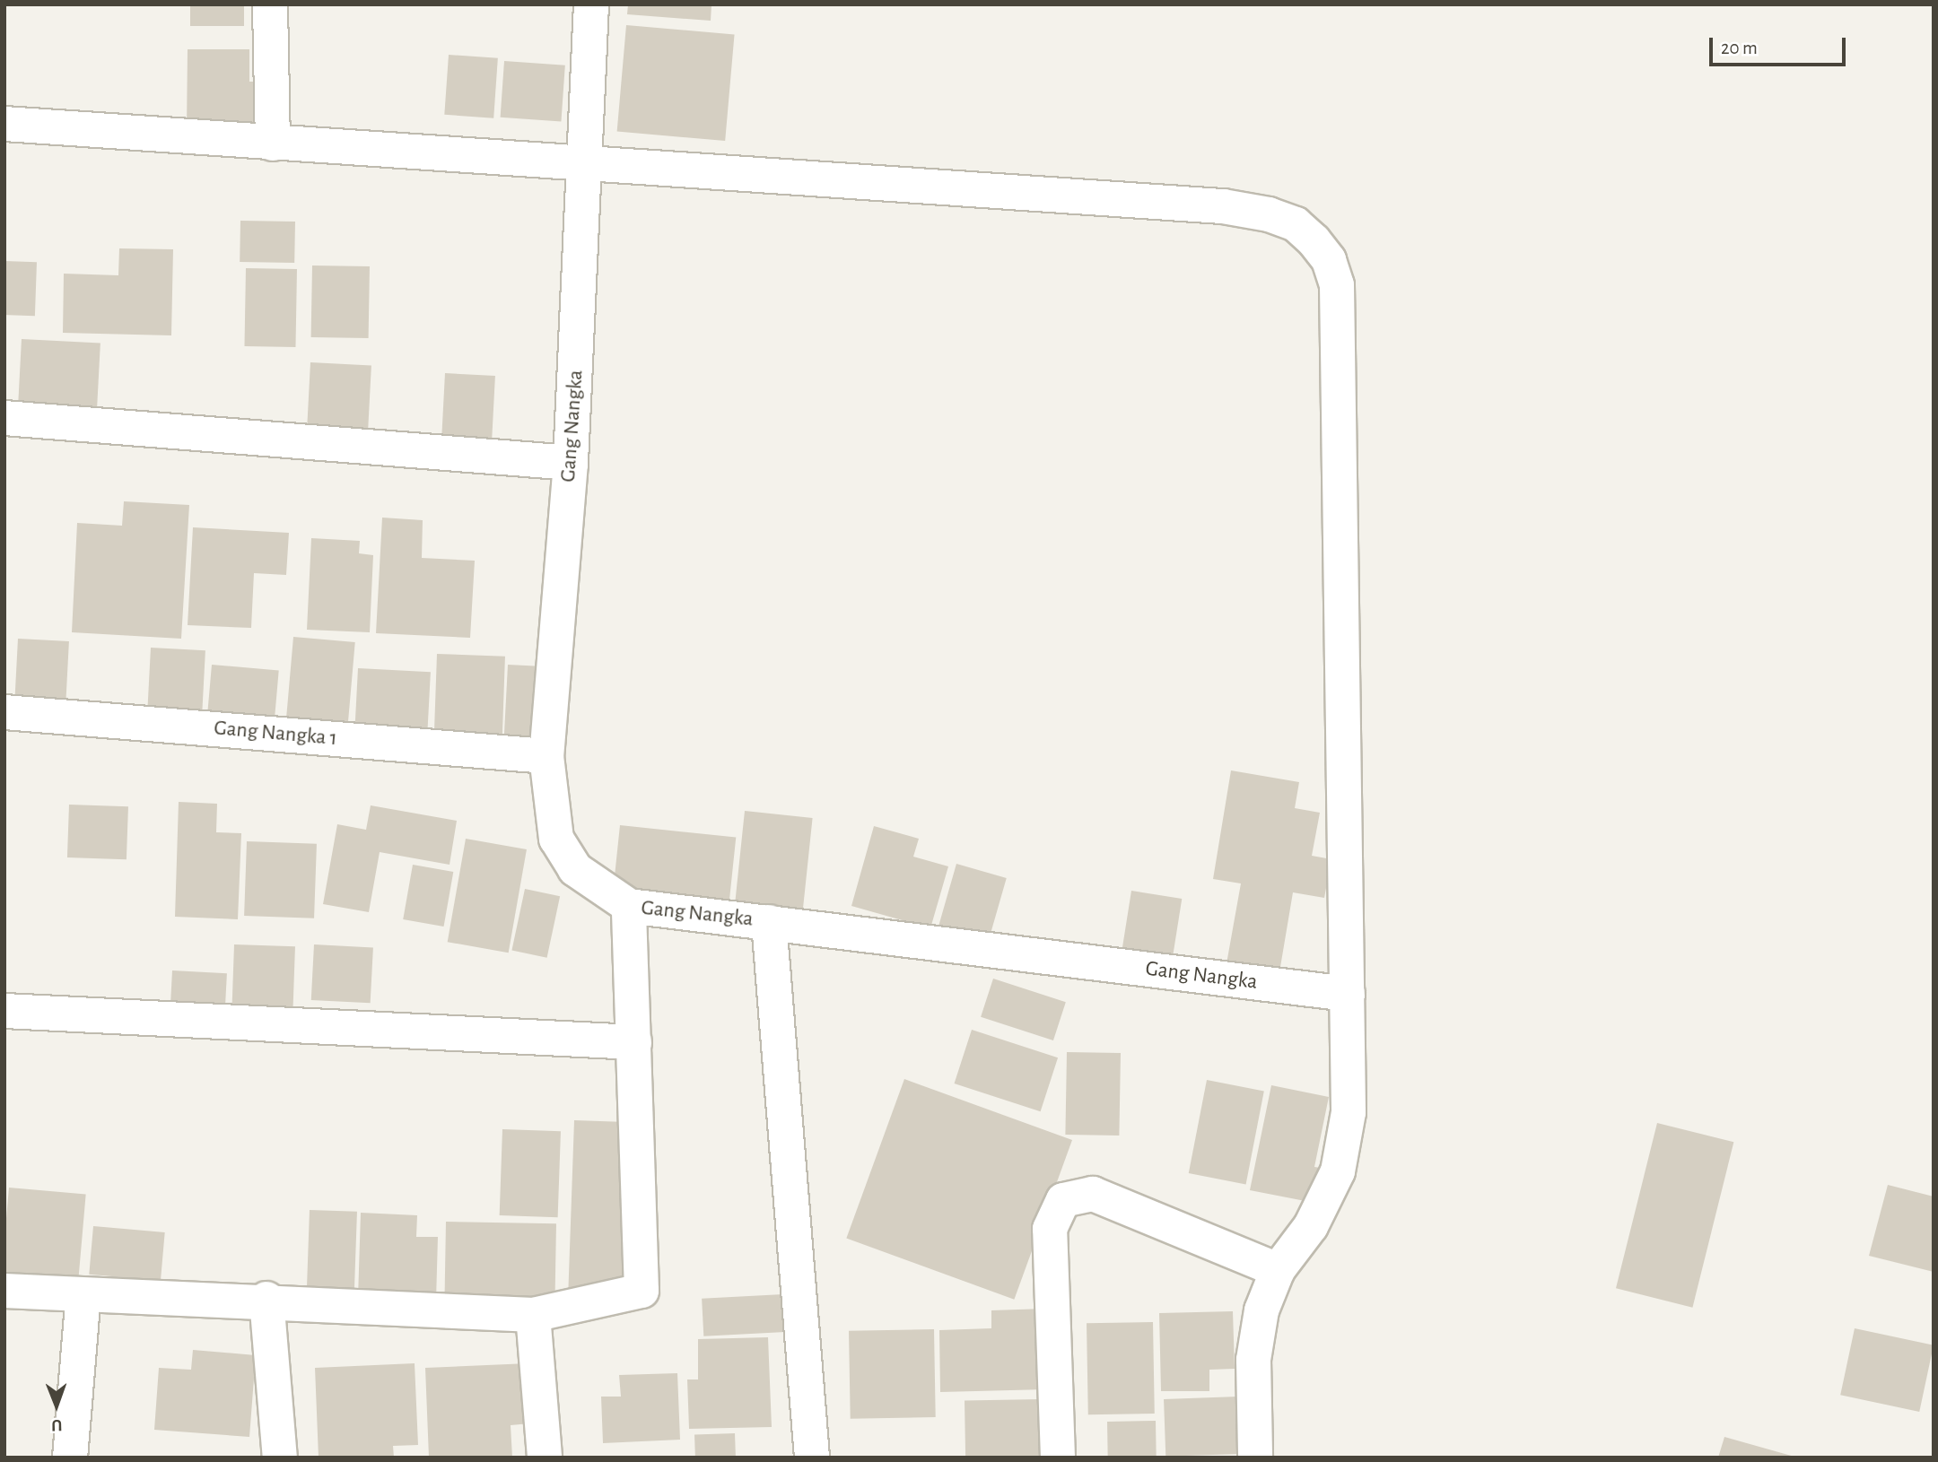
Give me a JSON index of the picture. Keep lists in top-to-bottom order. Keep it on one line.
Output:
{"streets":{"street":["Gang Nangka","Gang Nangka 1"]},"crossings":[["Gang Nangka","Gang Nangka 1"]],"scale_bar":"20 m","north":"bottom"}
